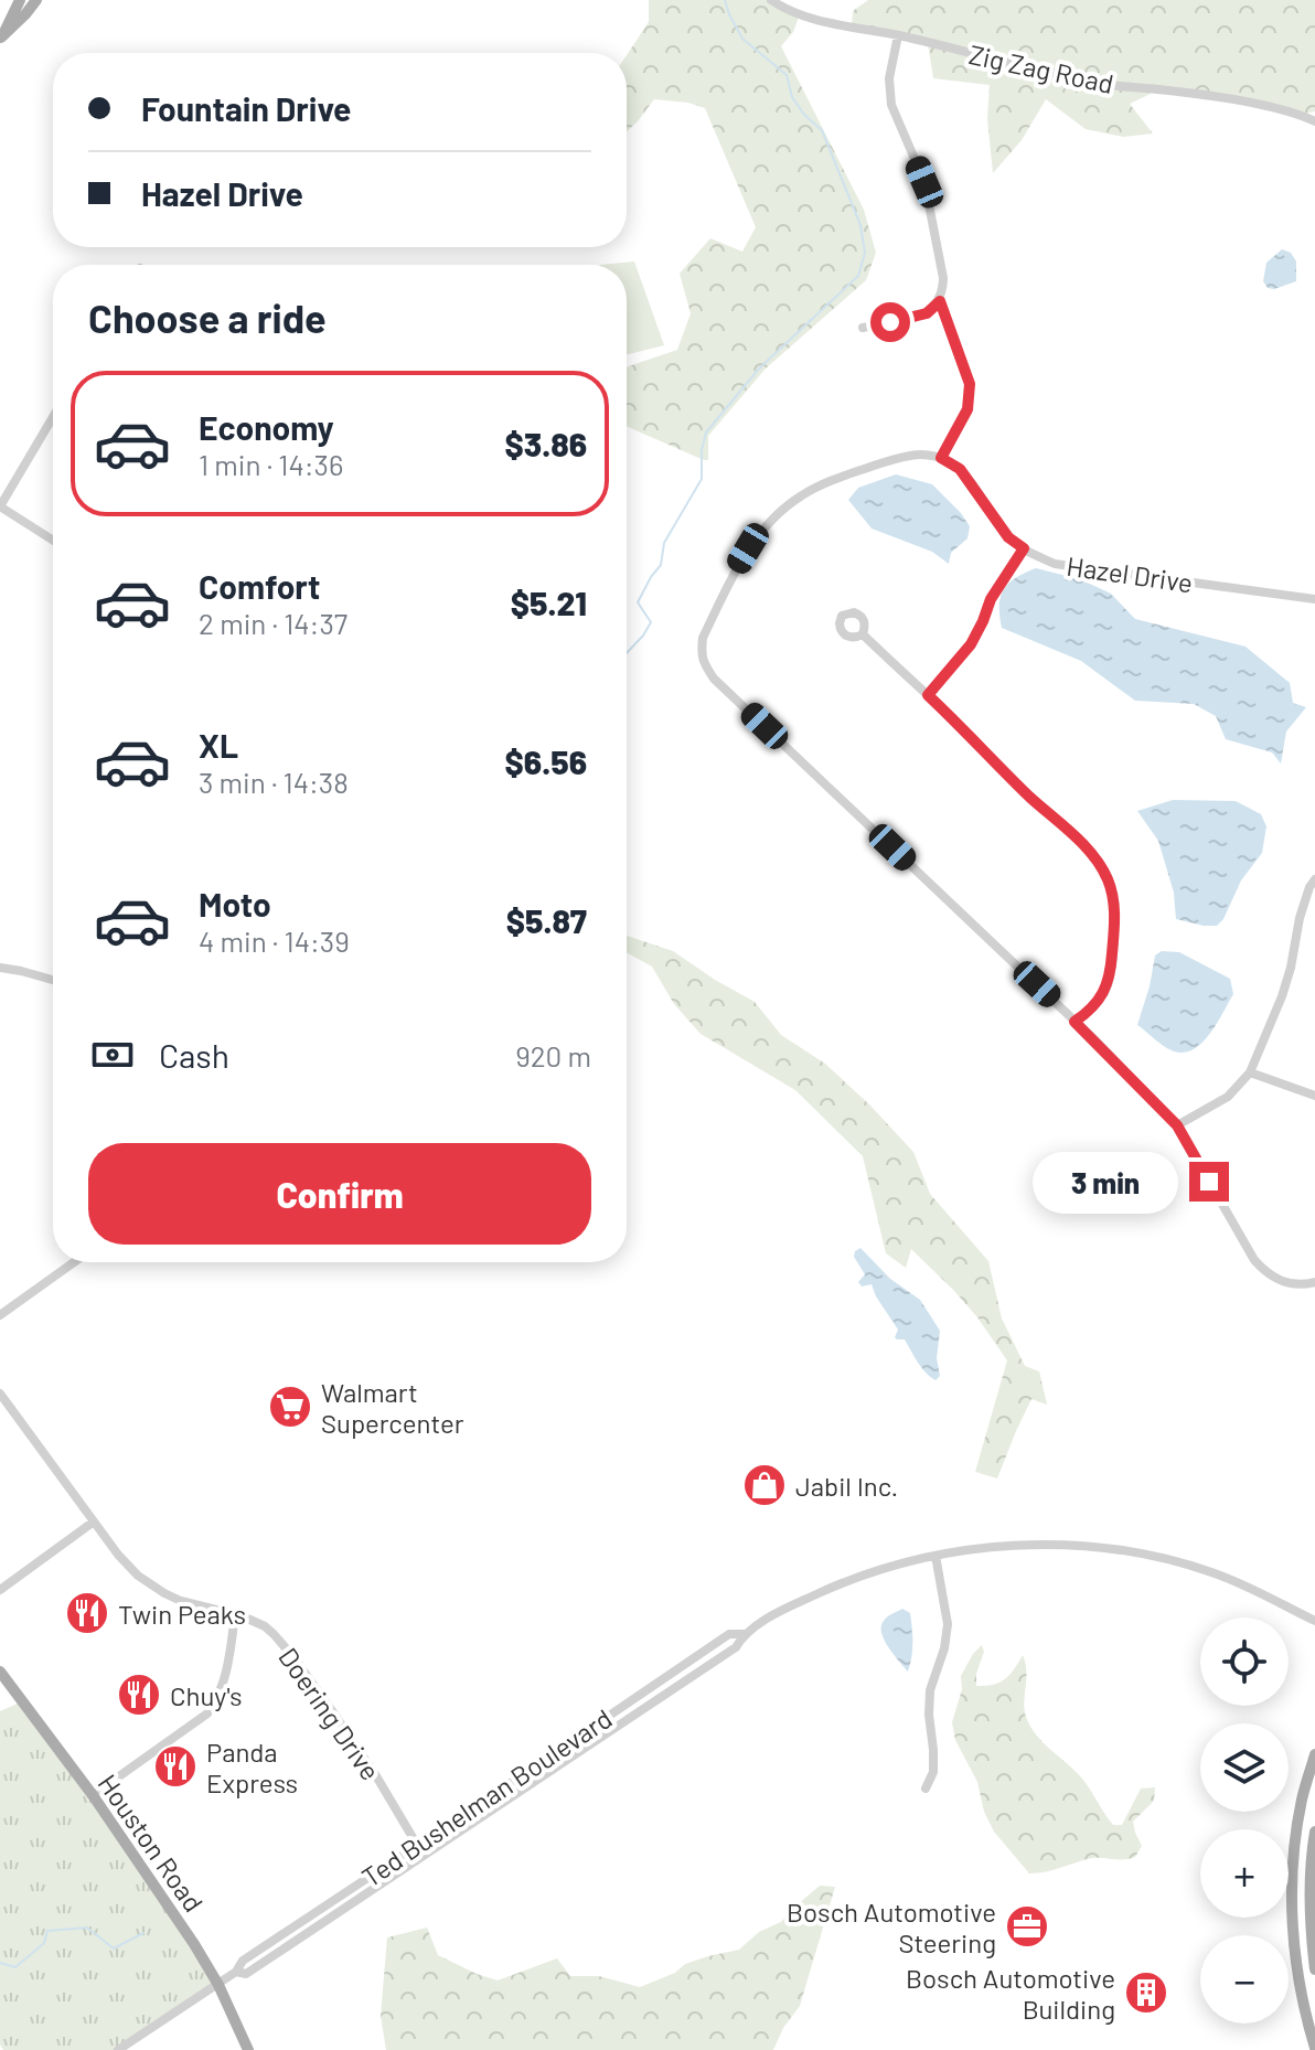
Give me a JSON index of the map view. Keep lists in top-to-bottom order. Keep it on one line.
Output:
{"streets":{"main road":["Houston Road"],"street":["Zig Zag Road","Hazel Drive","Doering Drive","Ted Bushelman Boulevard"]},"crossings":[["Doering Drive","Ted Bushelman Boulevard"],["Ted Bushelman Boulevard","Houston Road"]],"places":{"supermarket":["Walmart Supercenter"],"shop":["Jabil Inc."],"restaurant":["Twin Peaks","Chuy's","Panda Express"],"office":["Bosch Automotive Steering"],"building":["Bosch Automotive Building"]},"page":{"banner":["Fountain Drive","Hazel Drive"],"heading":"Choose a ride","list":[{"name":"Economy","note":"1 min · 14:36","value":"$3.86"},{"name":"Comfort","note":"2 min · 14:37","value":"$5.21"},{"name":"XL","note":"3 min · 14:38","value":"$6.56"},{"name":"Moto","note":"4 min · 14:39","value":"$5.87"}],"pay":["Cash","920 m"],"buttons":"Confirm","bubble":"3 min","map_buttons":["+","−"]}}
